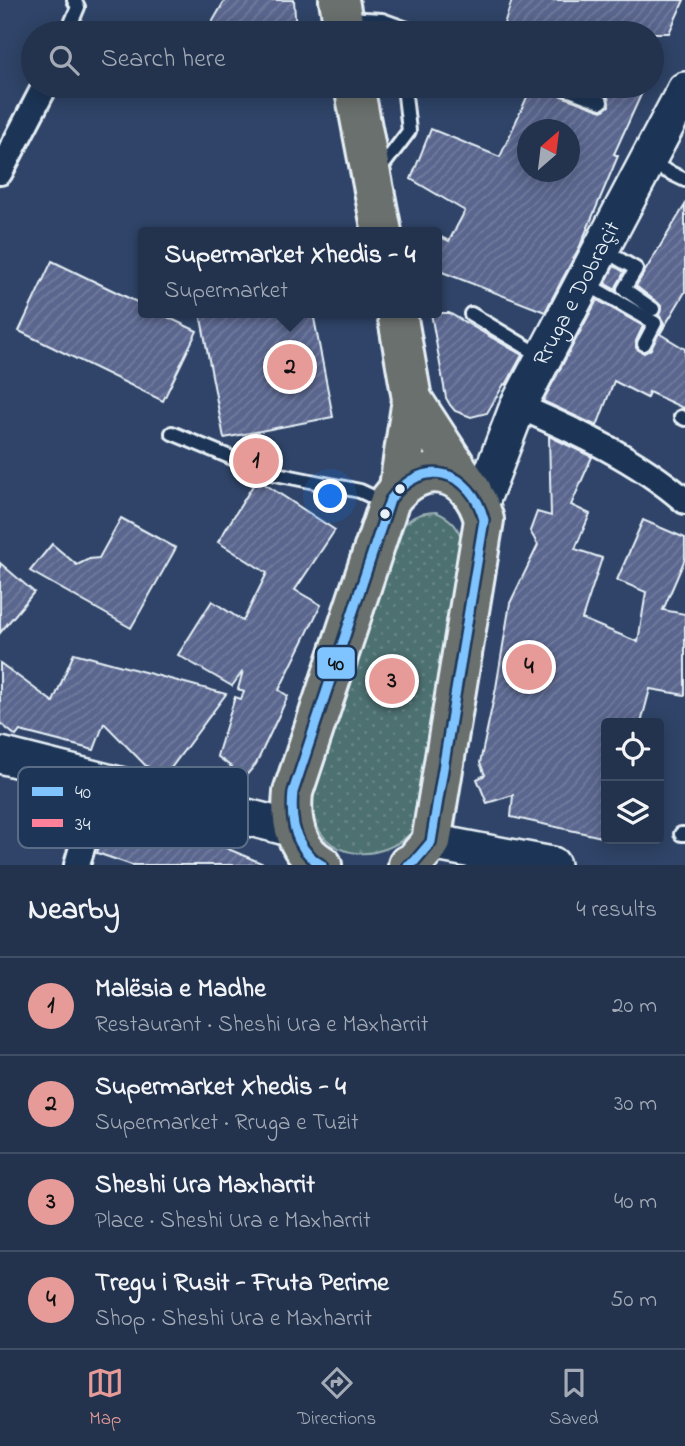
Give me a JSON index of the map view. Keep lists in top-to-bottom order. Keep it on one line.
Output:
{"streets":{"street":["Rruga e Dobraçit"]},"lines":["transit line 40"],"legend":["40","34"],"north":"top right","page":{"search":"Search here","popup":["Supermarket Xhedis - 4","Supermarket"],"pins":["2","1","4","3"],"heading":["Nearby","4 results"],"list":[{"mark":"1","name":"Malësia e Madhe","note":"Restaurant · Sheshi Ura e Maxharrit","value":"20 m"},{"mark":"2","name":"Supermarket Xhedis - 4","note":"Supermarket · Rruga e Tuzit","value":"30 m"},{"mark":"3","name":"Sheshi Ura Maxharrit","note":"Place · Sheshi Ura e Maxharrit","value":"40 m"},{"mark":"4","name":"Tregu i Rusit - Fruta Perime","note":"Shop · Sheshi Ura e Maxharrit","value":"50 m"}],"nav":["Map","Directions","Saved"]}}
